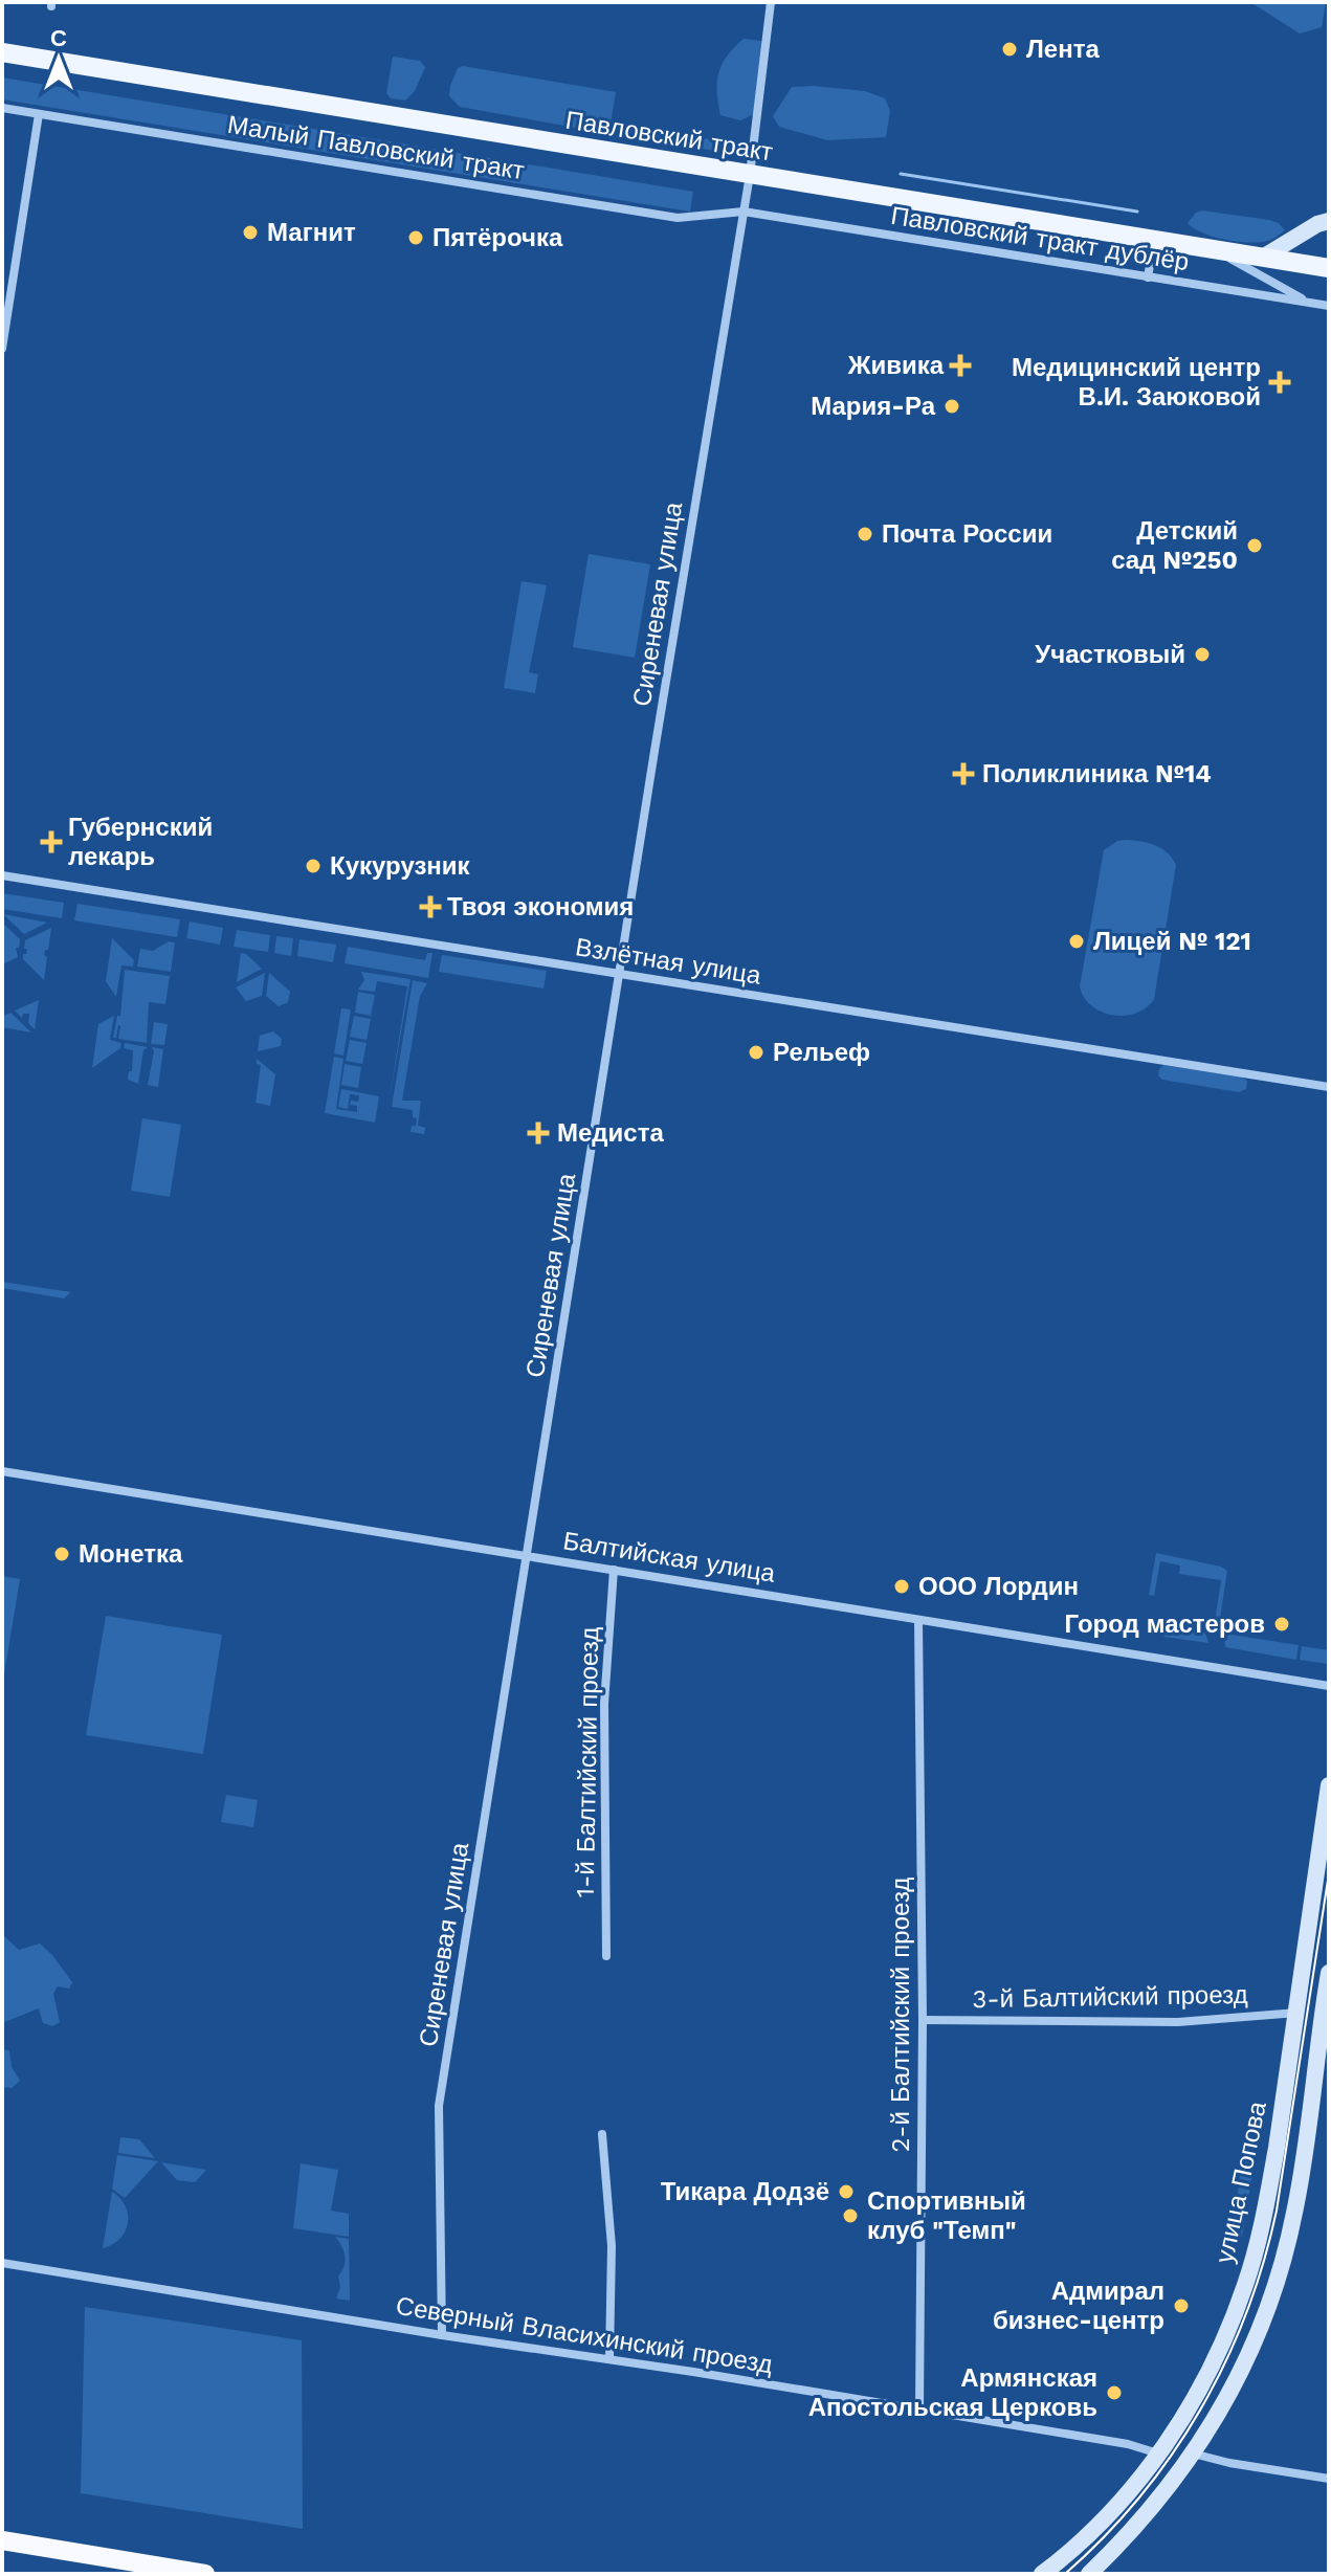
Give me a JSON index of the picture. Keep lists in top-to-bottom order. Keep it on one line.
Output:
{"streets":{"main road":["Павловский тракт","улица Попова"],"street":["Малый Павловский тракт","Павловский тракт дублёр","Сиреневая улица","Взлётная улица","Балтийская улица","1-й Балтийский проезд","3-й Балтийский проезд","2-й Балтийский проезд","Северный Власихинский проезд"]},"crossings":[["Павловский тракт","Сиреневая улица"],["Малый Павловский тракт","Павловский тракт дублёр"],["Малый Павловский тракт","Сиреневая улица"],["Павловский тракт дублёр","Сиреневая улица"],["Сиреневая улица","Взлётная улица"],["Сиреневая улица","Балтийская улица"],["Сиреневая улица","Северный Власихинский проезд"],["Балтийская улица","1-й Балтийский проезд"],["Балтийская улица","2-й Балтийский проезд"],["3-й Балтийский проезд","2-й Балтийский проезд"],["3-й Балтийский проезд","улица Попова"],["2-й Балтийский проезд","Северный Власихинский проезд"],["улица Попова","Северный Власихинский проезд"]],"places":{"other":["Лента","Магнит","Пятёрочка","Мария-Ра","Почта России","Детский сад №250","Участковый","Кукурузник","Лицей № 121","Рельеф","Монетка","ООО Лордин","Город мастеров","Тикара Додзё","Спортивный клуб \"Темп\"","Адмирал бизнес-центр","Армянская Апостольская Церковь"],"health":["Живика","Медицинский центр В.И. Заюковой","Поликлиника №14","Губернский лекарь","Твоя экономия","Медиста"]},"north":"top"}
